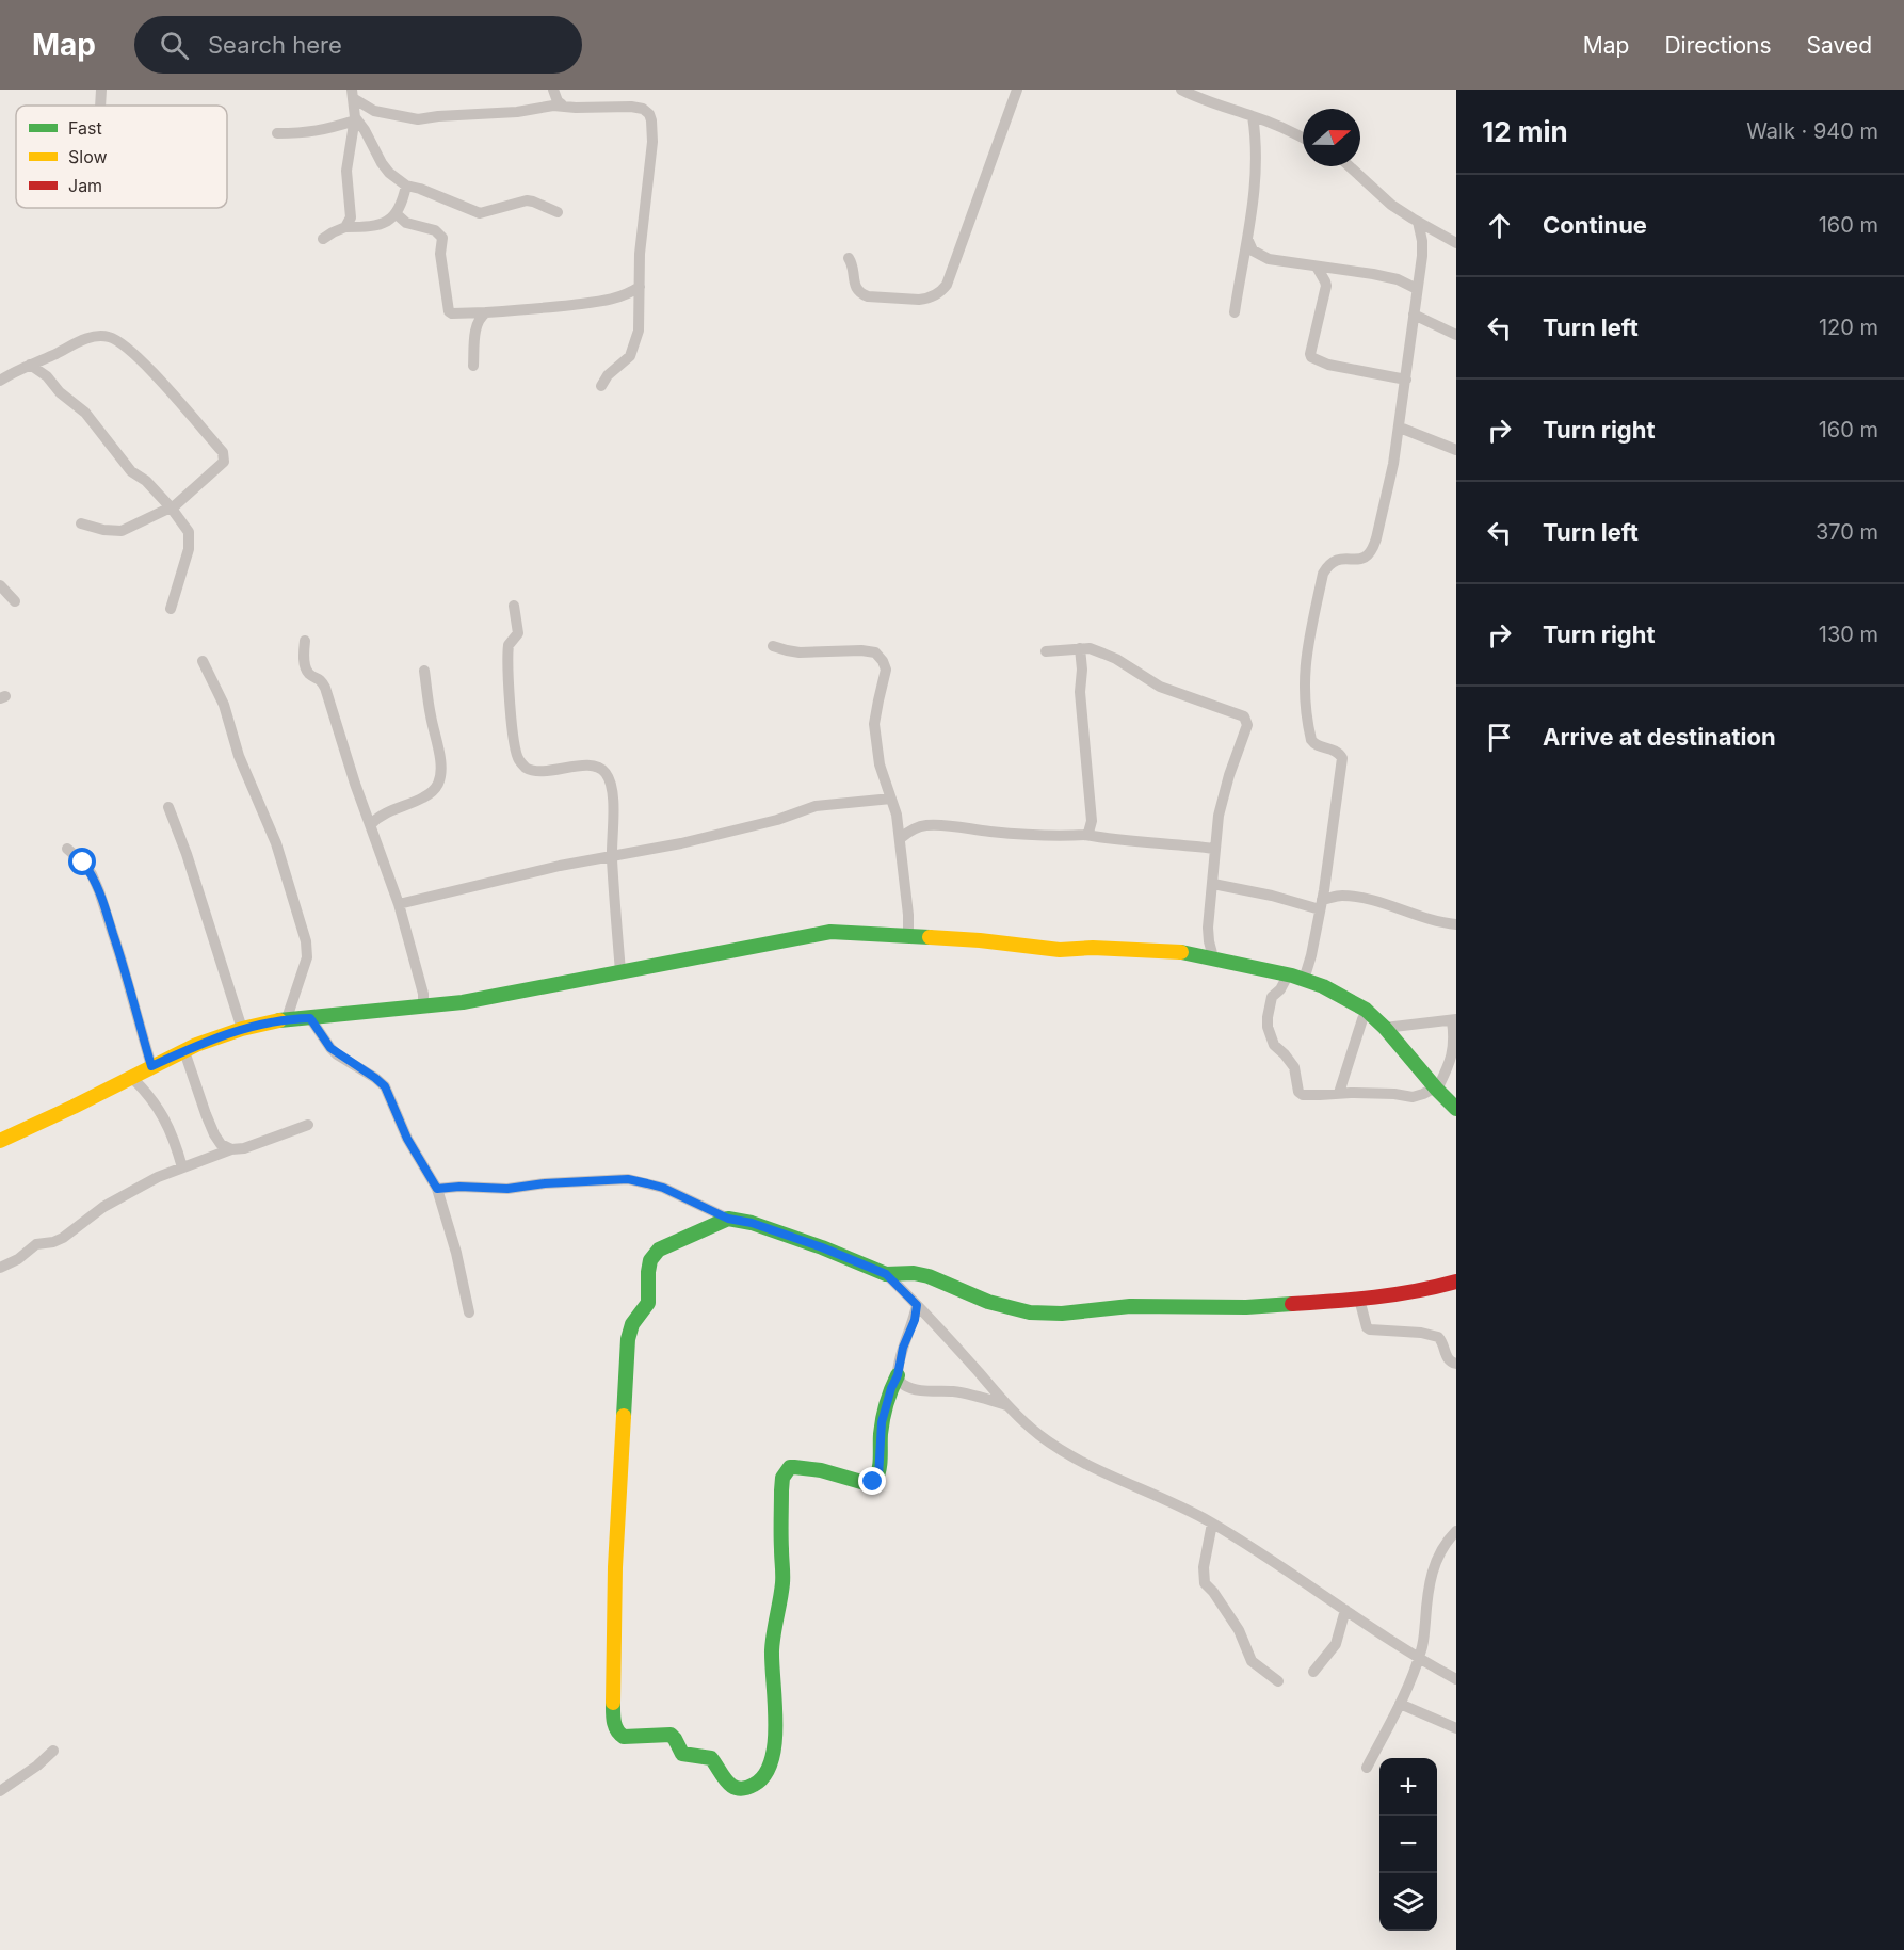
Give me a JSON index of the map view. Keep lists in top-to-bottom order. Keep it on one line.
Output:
{"legend":["Fast","Slow","Jam"],"north":"right","page":{"header":"Map","search":"Search here","nav":["Map","Directions","Saved"],"heading":["12 min","Walk · 940 m"],"list":[["Continue","160 m"],["Turn left","120 m"],["Turn right","160 m"],["Turn left","370 m"],["Turn right","130 m"],"Arrive at destination"],"map_buttons":["+","−"]}}
